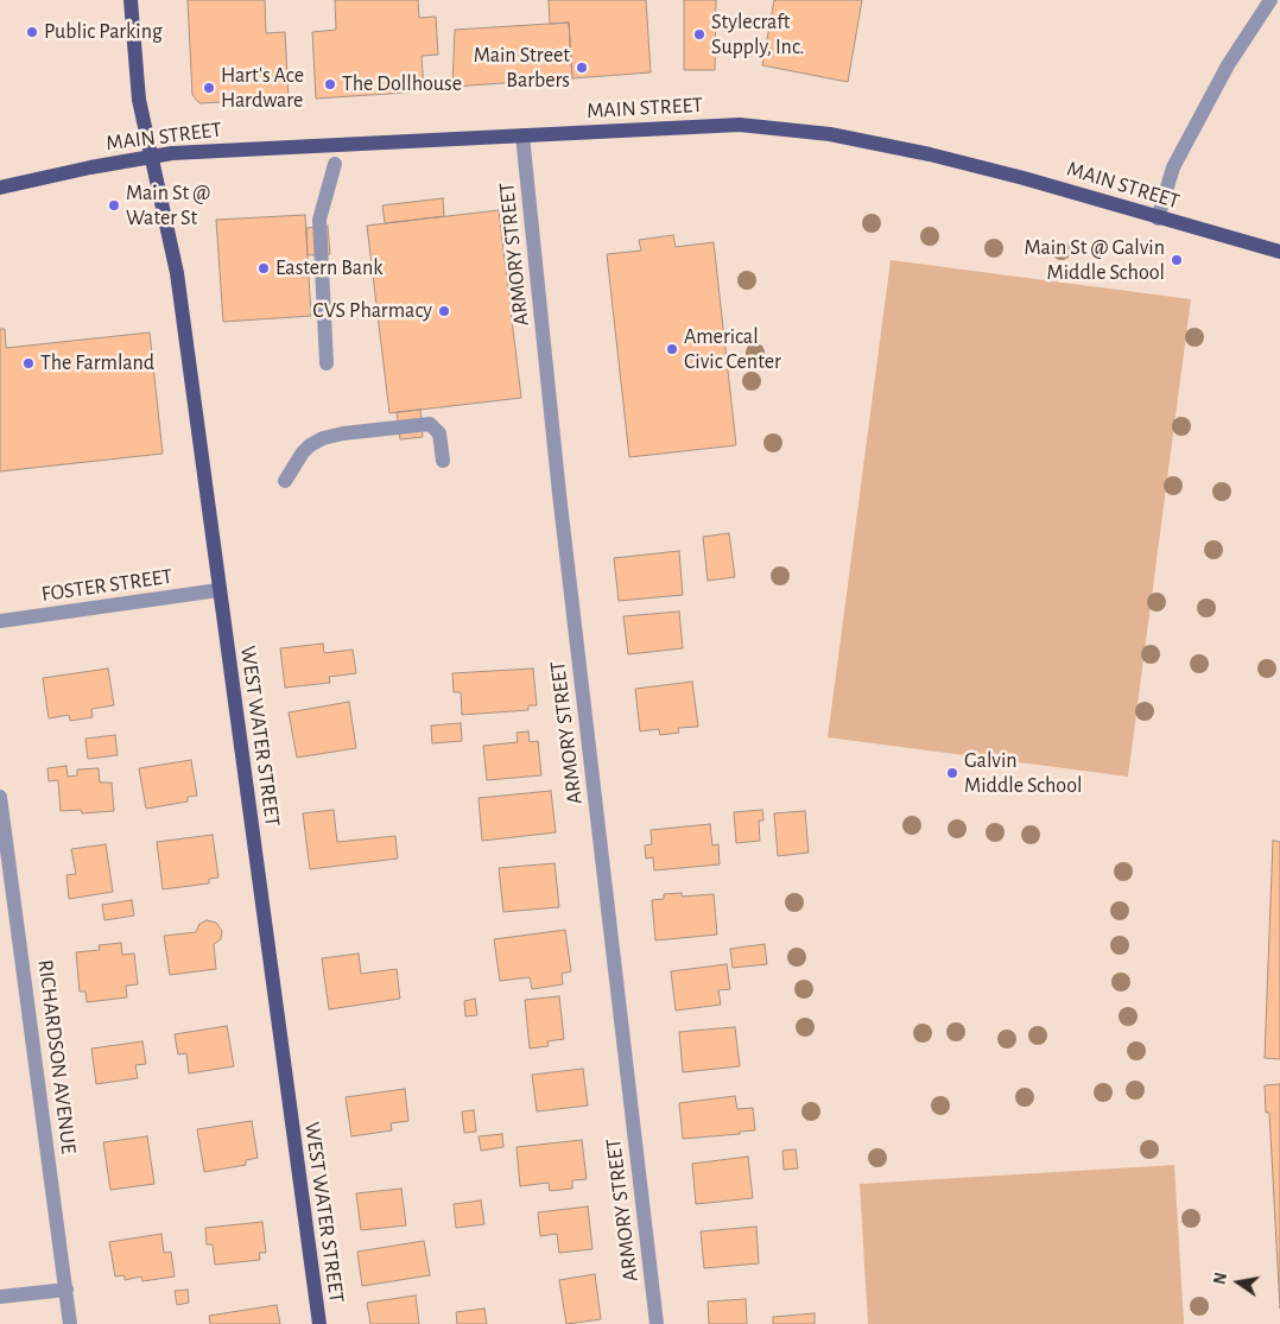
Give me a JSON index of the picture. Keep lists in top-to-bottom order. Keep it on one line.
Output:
{"streets":{"main road":["MAIN STREET","WEST WATER STREET"],"street":["ARMORY STREET","FOSTER STREET","RICHARDSON AVENUE"]},"crossings":[["MAIN STREET","ARMORY STREET"],["MAIN STREET","WEST WATER STREET"],["FOSTER STREET","WEST WATER STREET"]],"places":["Public Parking","Stylecraft Supply, Inc.","Main Street Barbers","The Dollhouse","Hart's Ace Hardware","Main St @ Water St","Main St @ Galvin Middle School","Eastern Bank","CVS Pharmacy","Americal Civic Center","The Farmland","Galvin Middle School"],"north":"left"}
